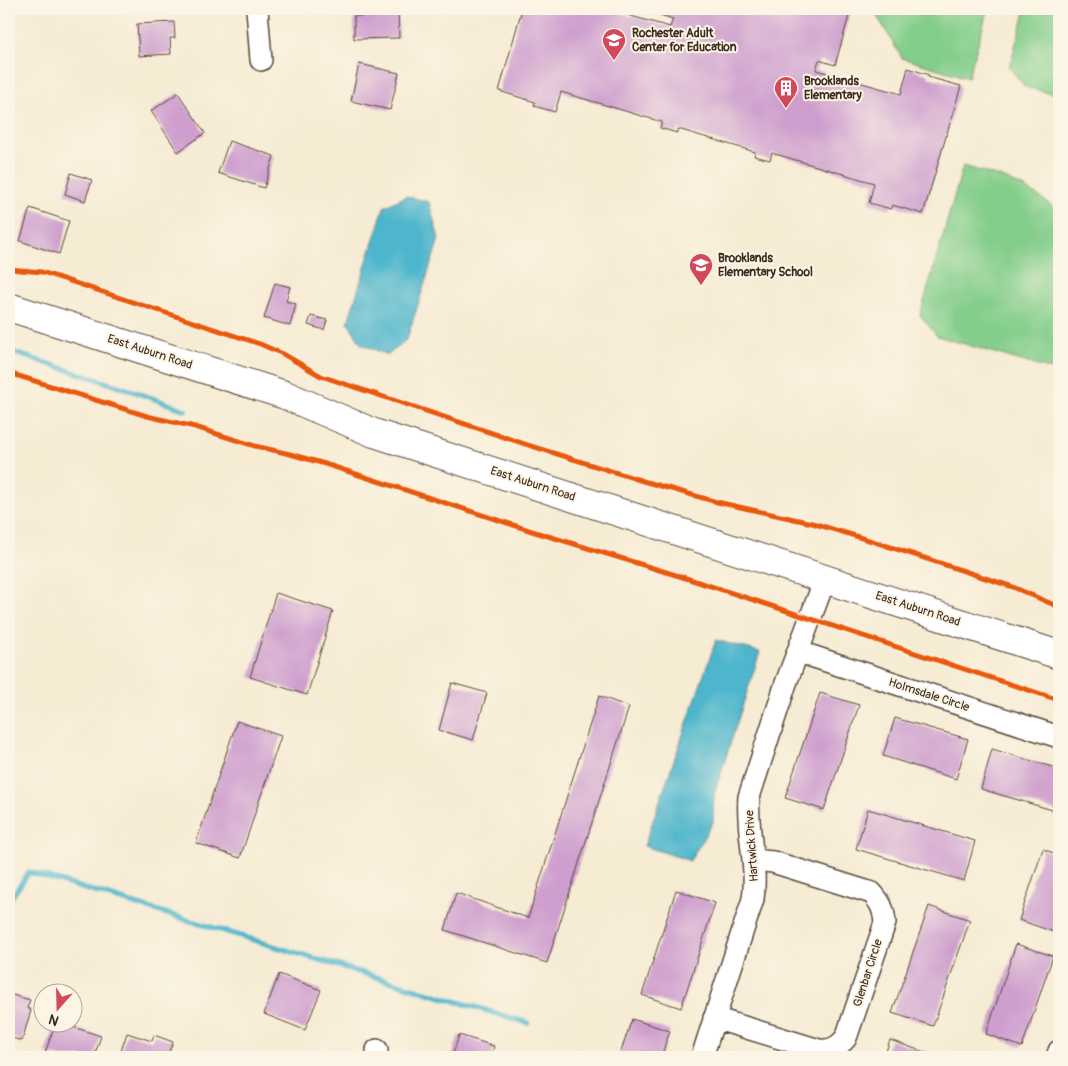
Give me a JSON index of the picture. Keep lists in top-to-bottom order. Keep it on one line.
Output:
{"streets":{"main road":["East Auburn Road"],"street":["Holmsdale Circle","Hartwick Drive","Glenbar Circle"]},"crossings":[["East Auburn Road","Hartwick Drive"],["Holmsdale Circle","Hartwick Drive"],["Hartwick Drive","Glenbar Circle"]],"places":{"school or university":["Rochester Adult Center for Education","Brooklands Elementary School"],"building":["Brooklands Elementary"]},"north":"bottom"}
